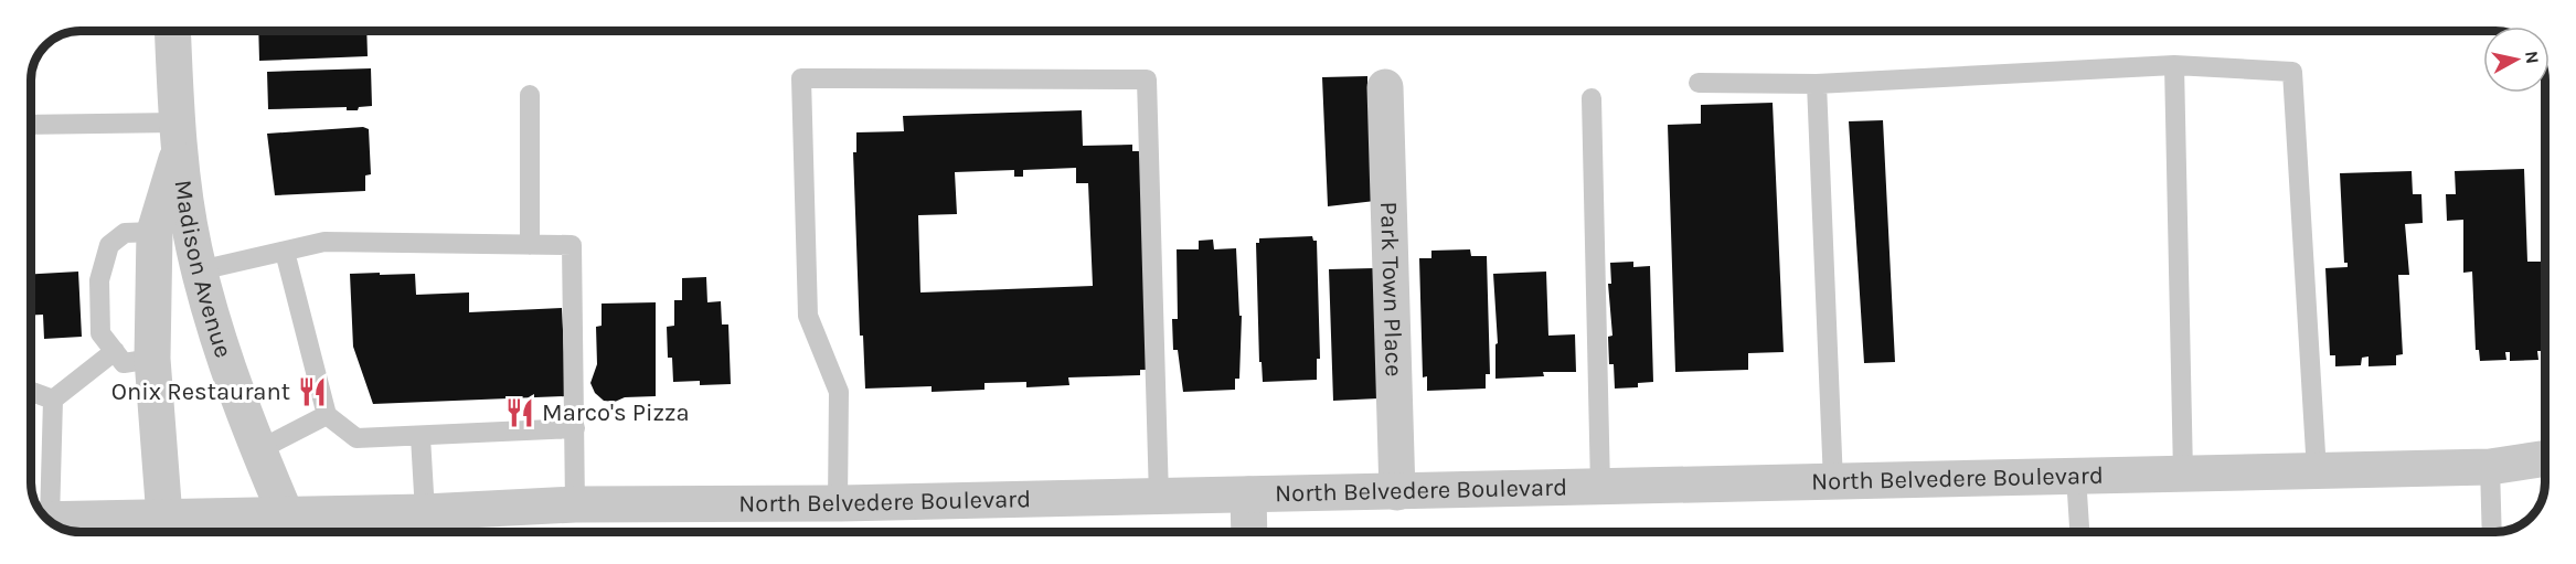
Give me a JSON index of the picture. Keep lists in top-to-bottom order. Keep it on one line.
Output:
{"streets":{"street":["Madison Avenue","Park Town Place","North Belvedere Boulevard"]},"crossings":[["Madison Avenue","North Belvedere Boulevard"],["Park Town Place","North Belvedere Boulevard"]],"places":{"restaurant":["Onix Restaurant","Marco's Pizza"]},"north":"right"}
